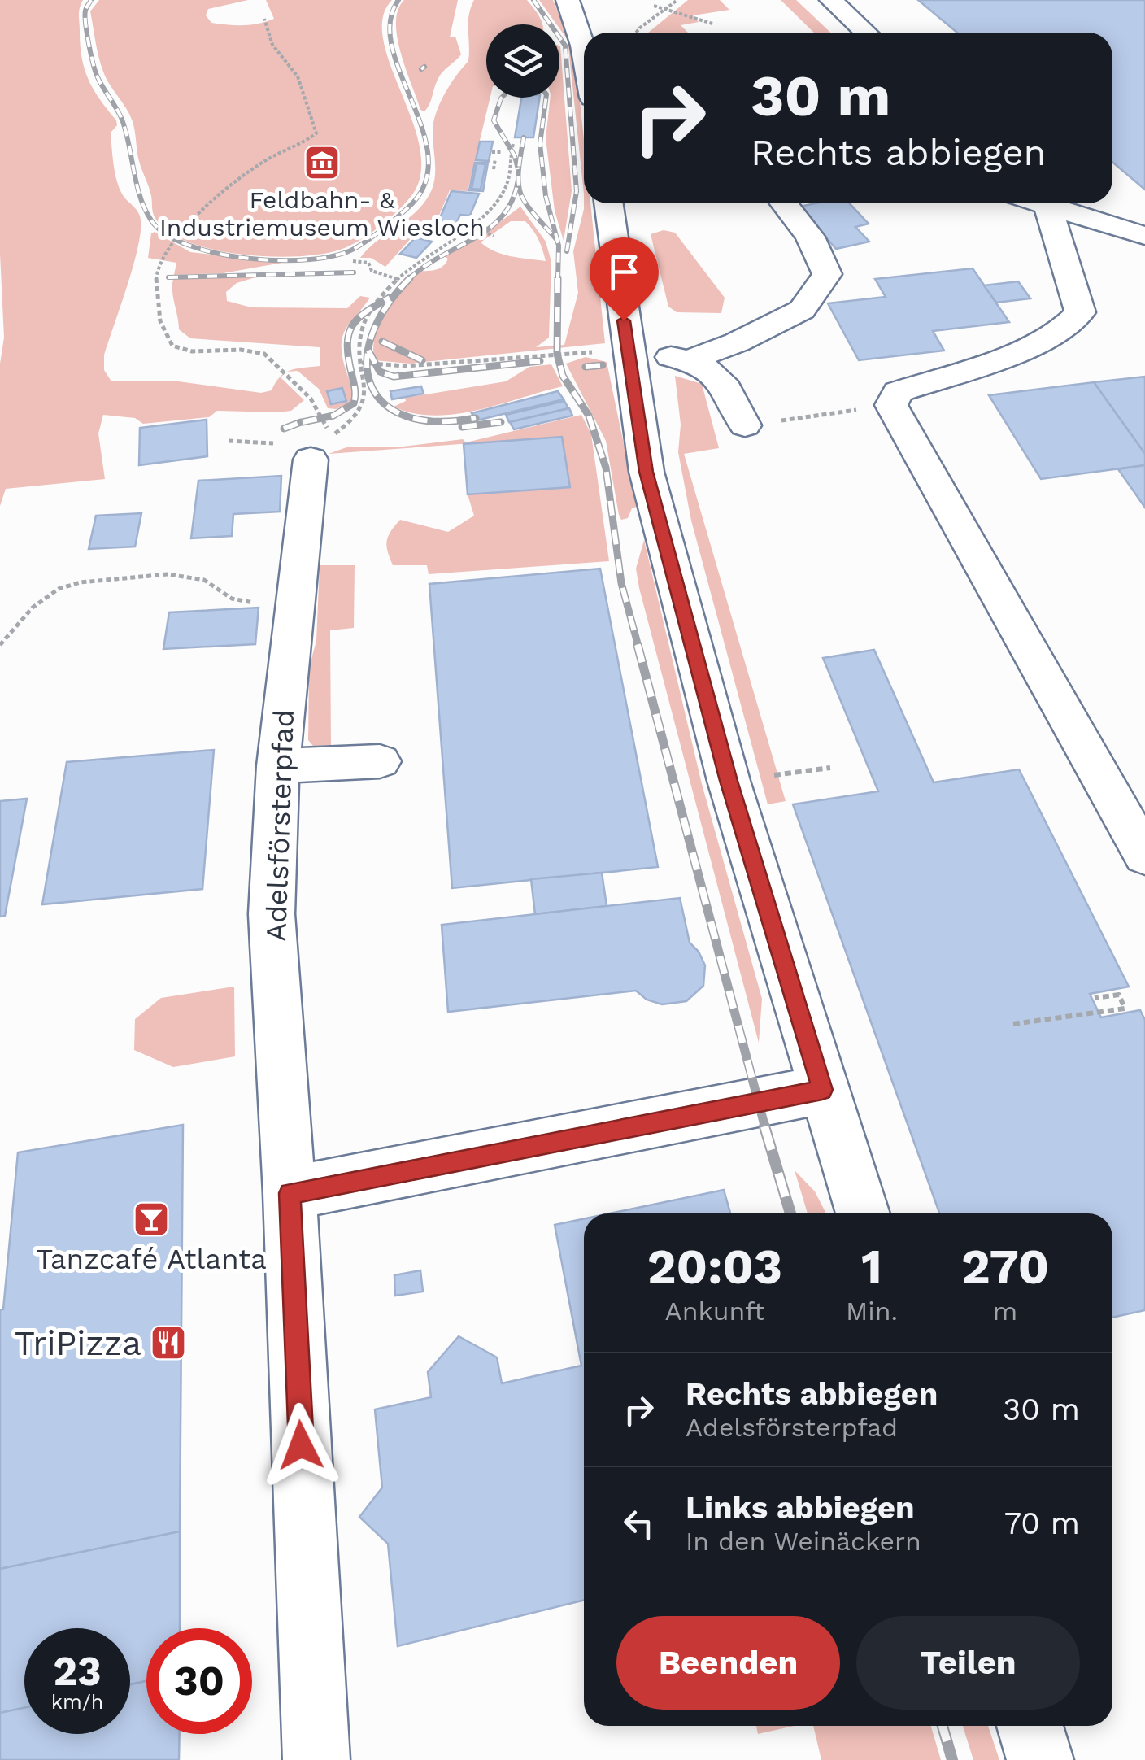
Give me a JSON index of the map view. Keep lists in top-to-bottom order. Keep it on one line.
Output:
{"streets":{"street":["Adelsförsterpfad"]},"places":{"museum":["Feldbahn- & Industriemuseum Wiesloch"],"bar":["Tanzcafé Atlanta"],"restaurant":["TriPizza"]},"page":{"turn":["30 m","Rechts abbiegen"],"eta":["20:03","Ankunft","1","Min.","270","m"],"list":[{"name":"Rechts abbiegen","note":"Adelsförsterpfad","value":"30 m"},{"name":"Links abbiegen","note":"In den Weinäckern","value":"70 m"}],"buttons":["Beenden","Teilen"],"speed":"23 km/h","limit":"30"}}
